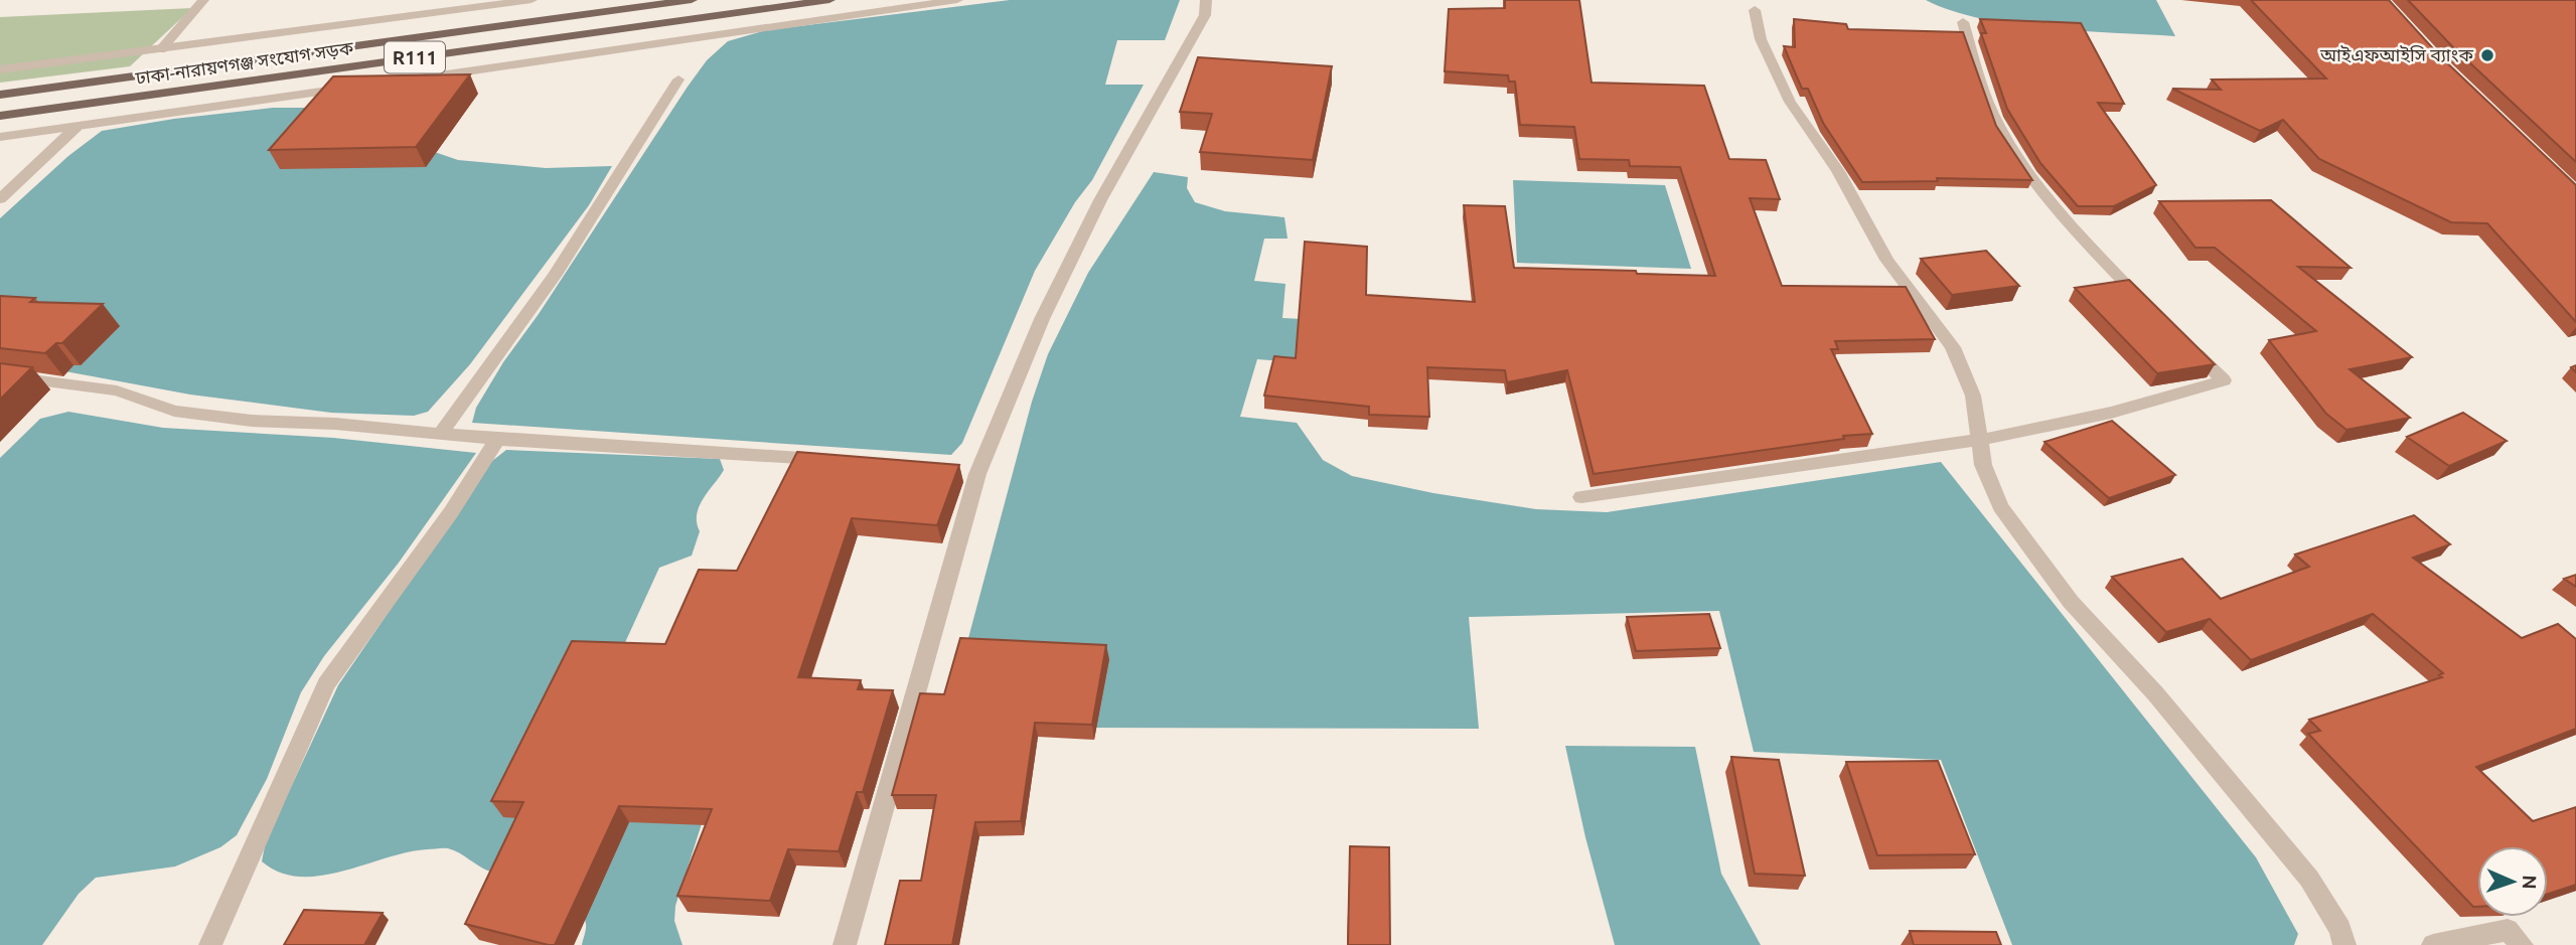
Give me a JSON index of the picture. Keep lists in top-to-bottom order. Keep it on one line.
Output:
{"streets":{"main road":["R111","ঢাকা-নারায়ণগঞ্জ সংযোগ সড়ক"]},"places":["আইএফআইসি ব্যাংক"],"north":"right"}
